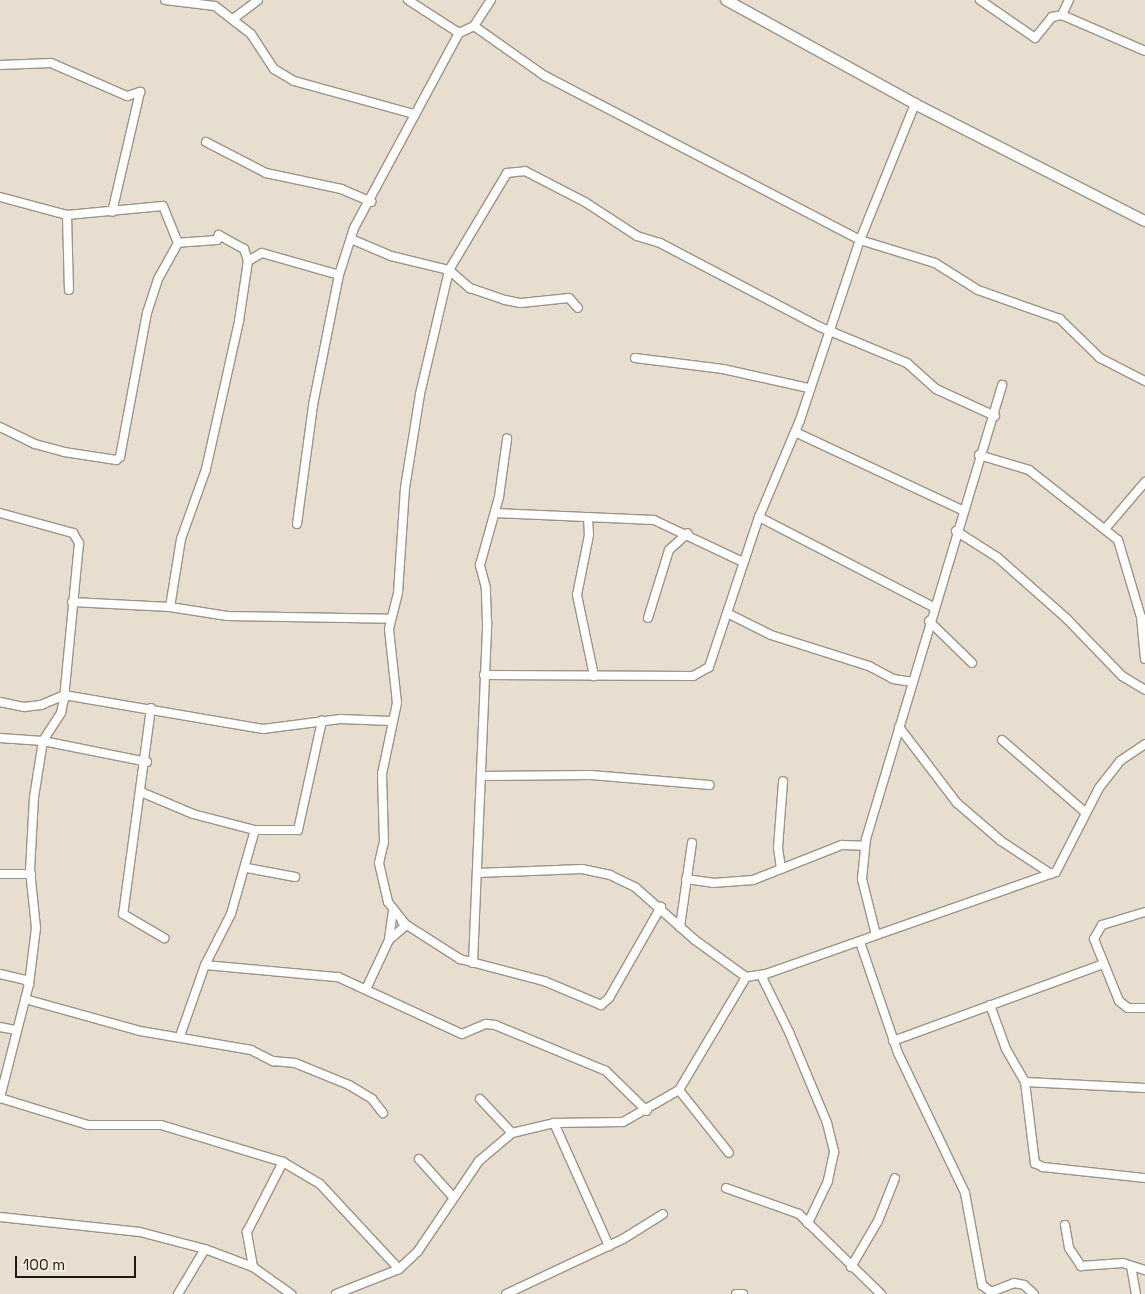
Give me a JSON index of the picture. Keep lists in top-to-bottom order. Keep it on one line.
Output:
{"scale_bar":"100 m"}
